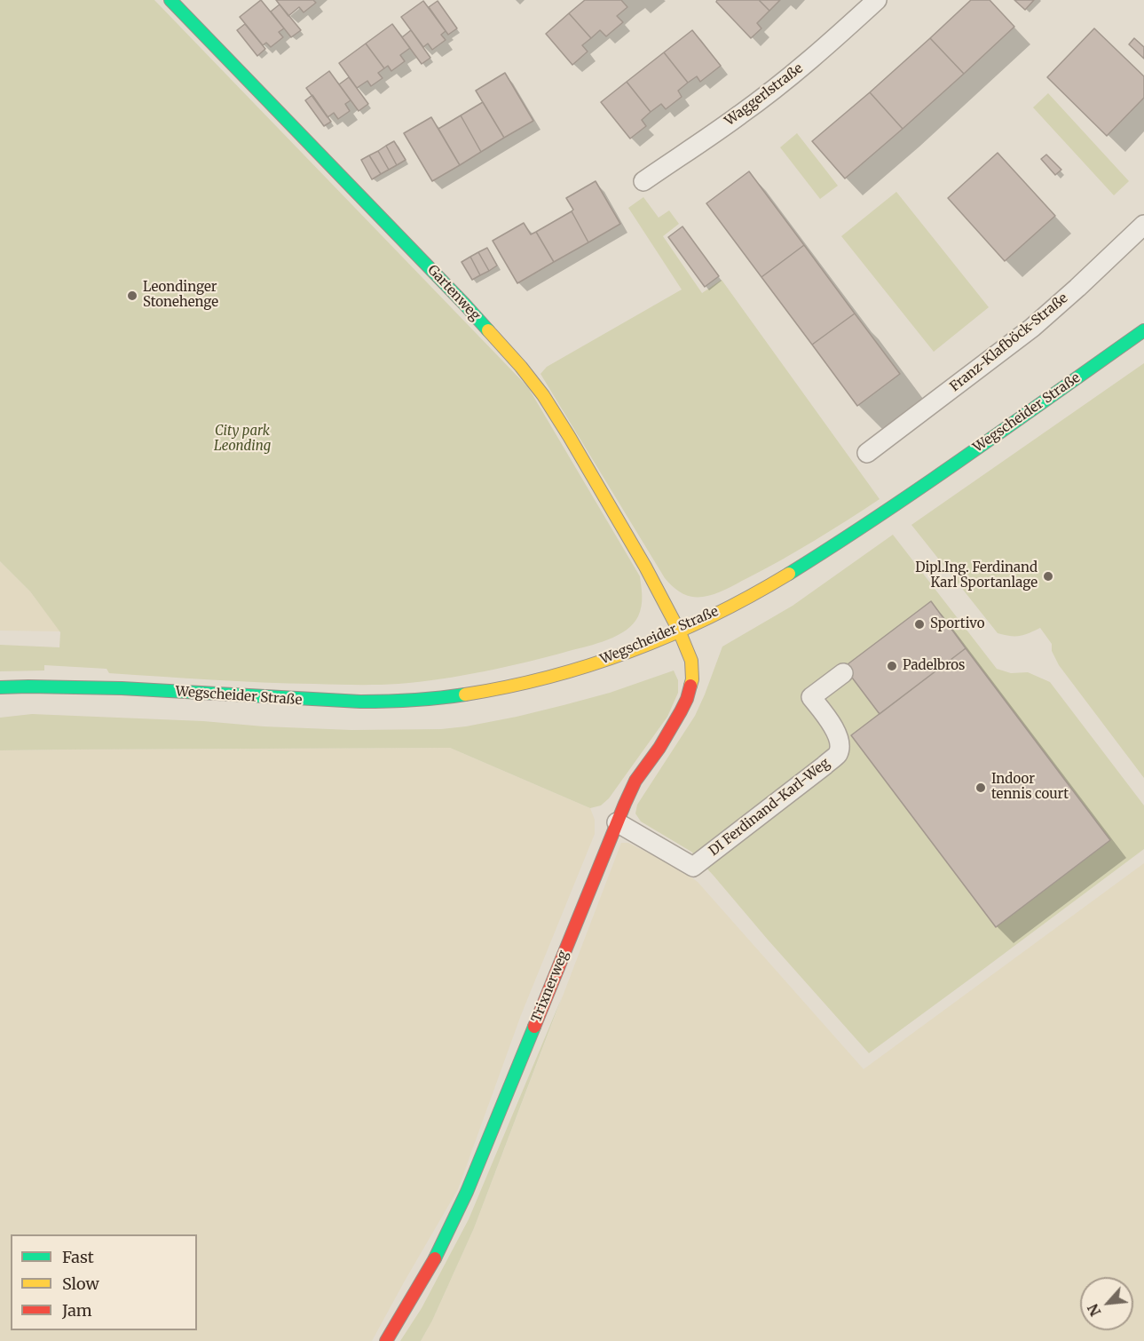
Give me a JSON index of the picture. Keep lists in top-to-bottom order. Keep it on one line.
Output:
{"streets":{"street":["Waggerlstraße","Gartenweg","Franz-Klafböck-Straße","Wegscheider Straße","DI Ferdinand-Karl-Weg","Trixnerweg"]},"crossings":[["Gartenweg","Wegscheider Straße"],["Gartenweg","Trixnerweg"],["Wegscheider Straße","Trixnerweg"],["DI Ferdinand-Karl-Weg","Trixnerweg"]],"parks":["City park Leonding"],"places":["Leondinger Stonehenge","Dipl.Ing. Ferdinand Karl Sportanlage","Sportivo","Padelbros","Indoor tennis court"],"legend":["Fast","Slow","Jam"],"north":"bottom left"}
